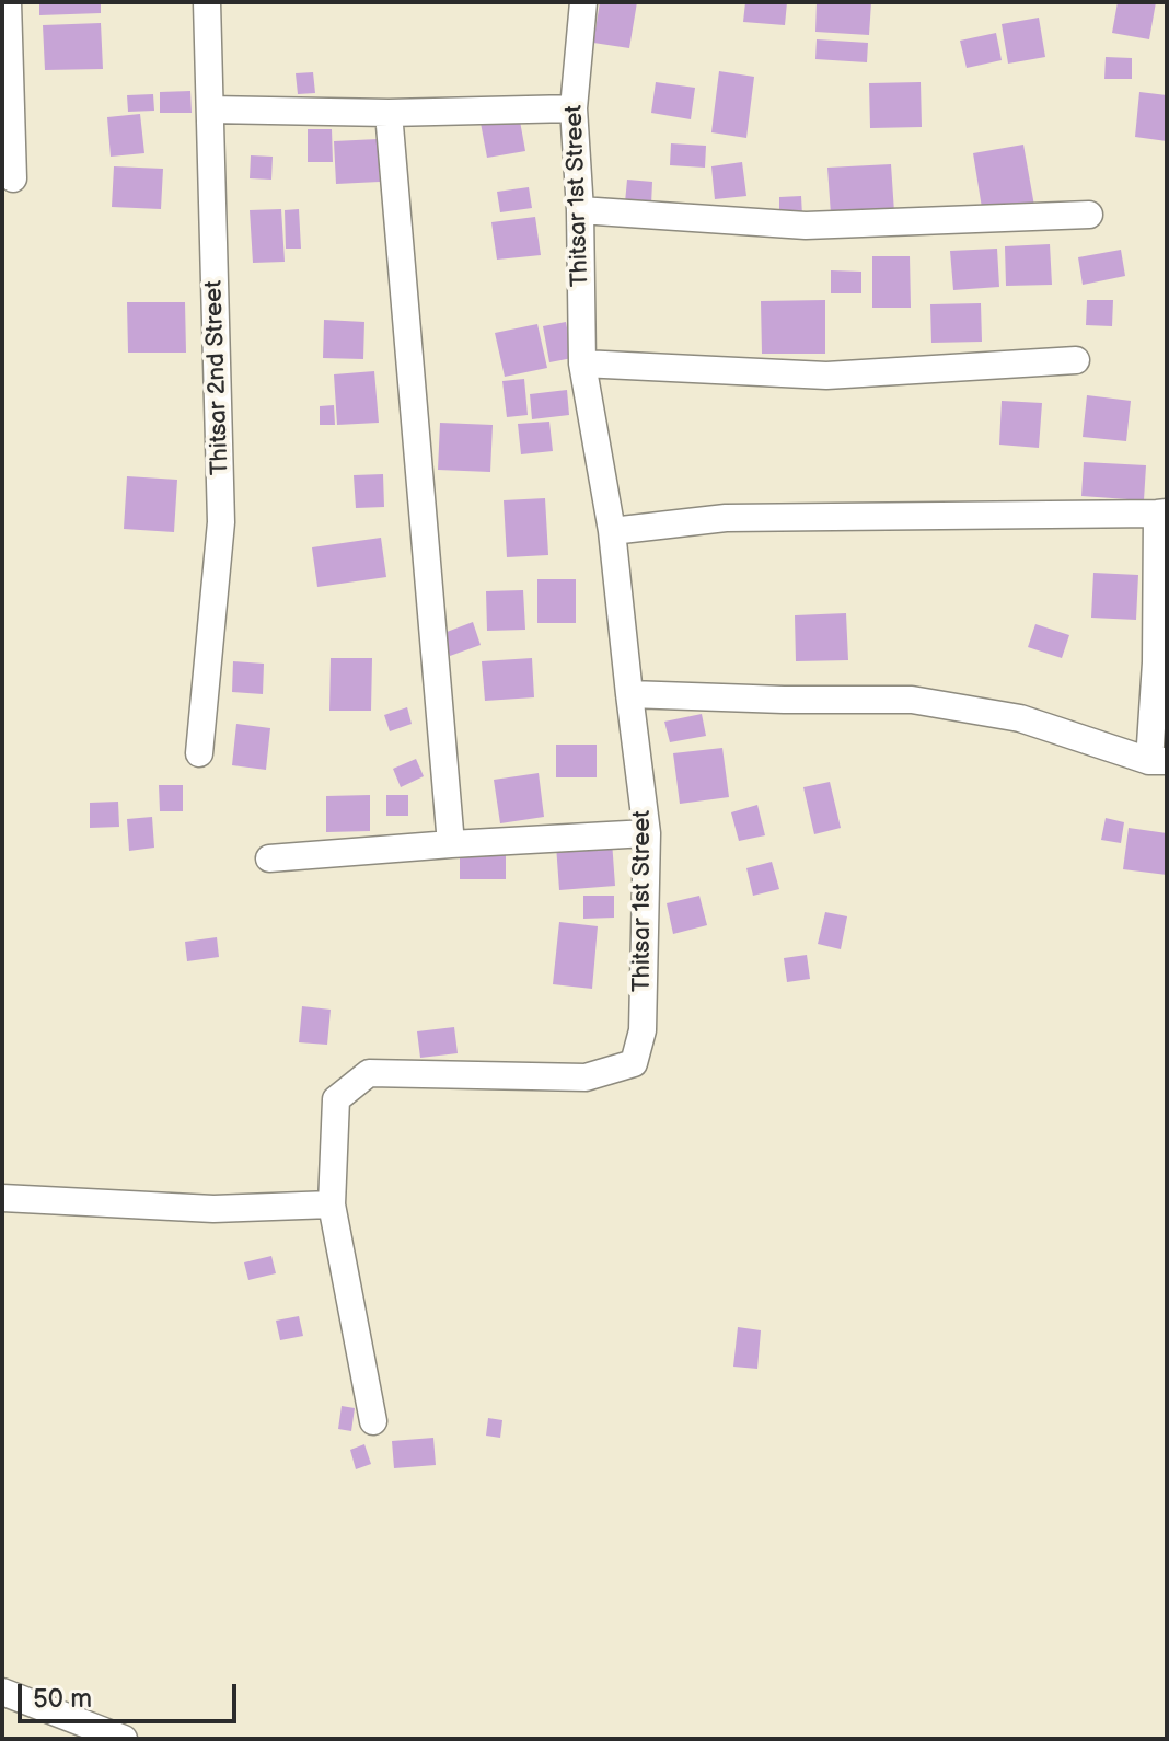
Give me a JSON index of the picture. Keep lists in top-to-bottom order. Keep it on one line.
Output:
{"streets":{"street":["Thitsar 1st Street","Thitsar 2nd Street"]},"scale_bar":"50 m"}
